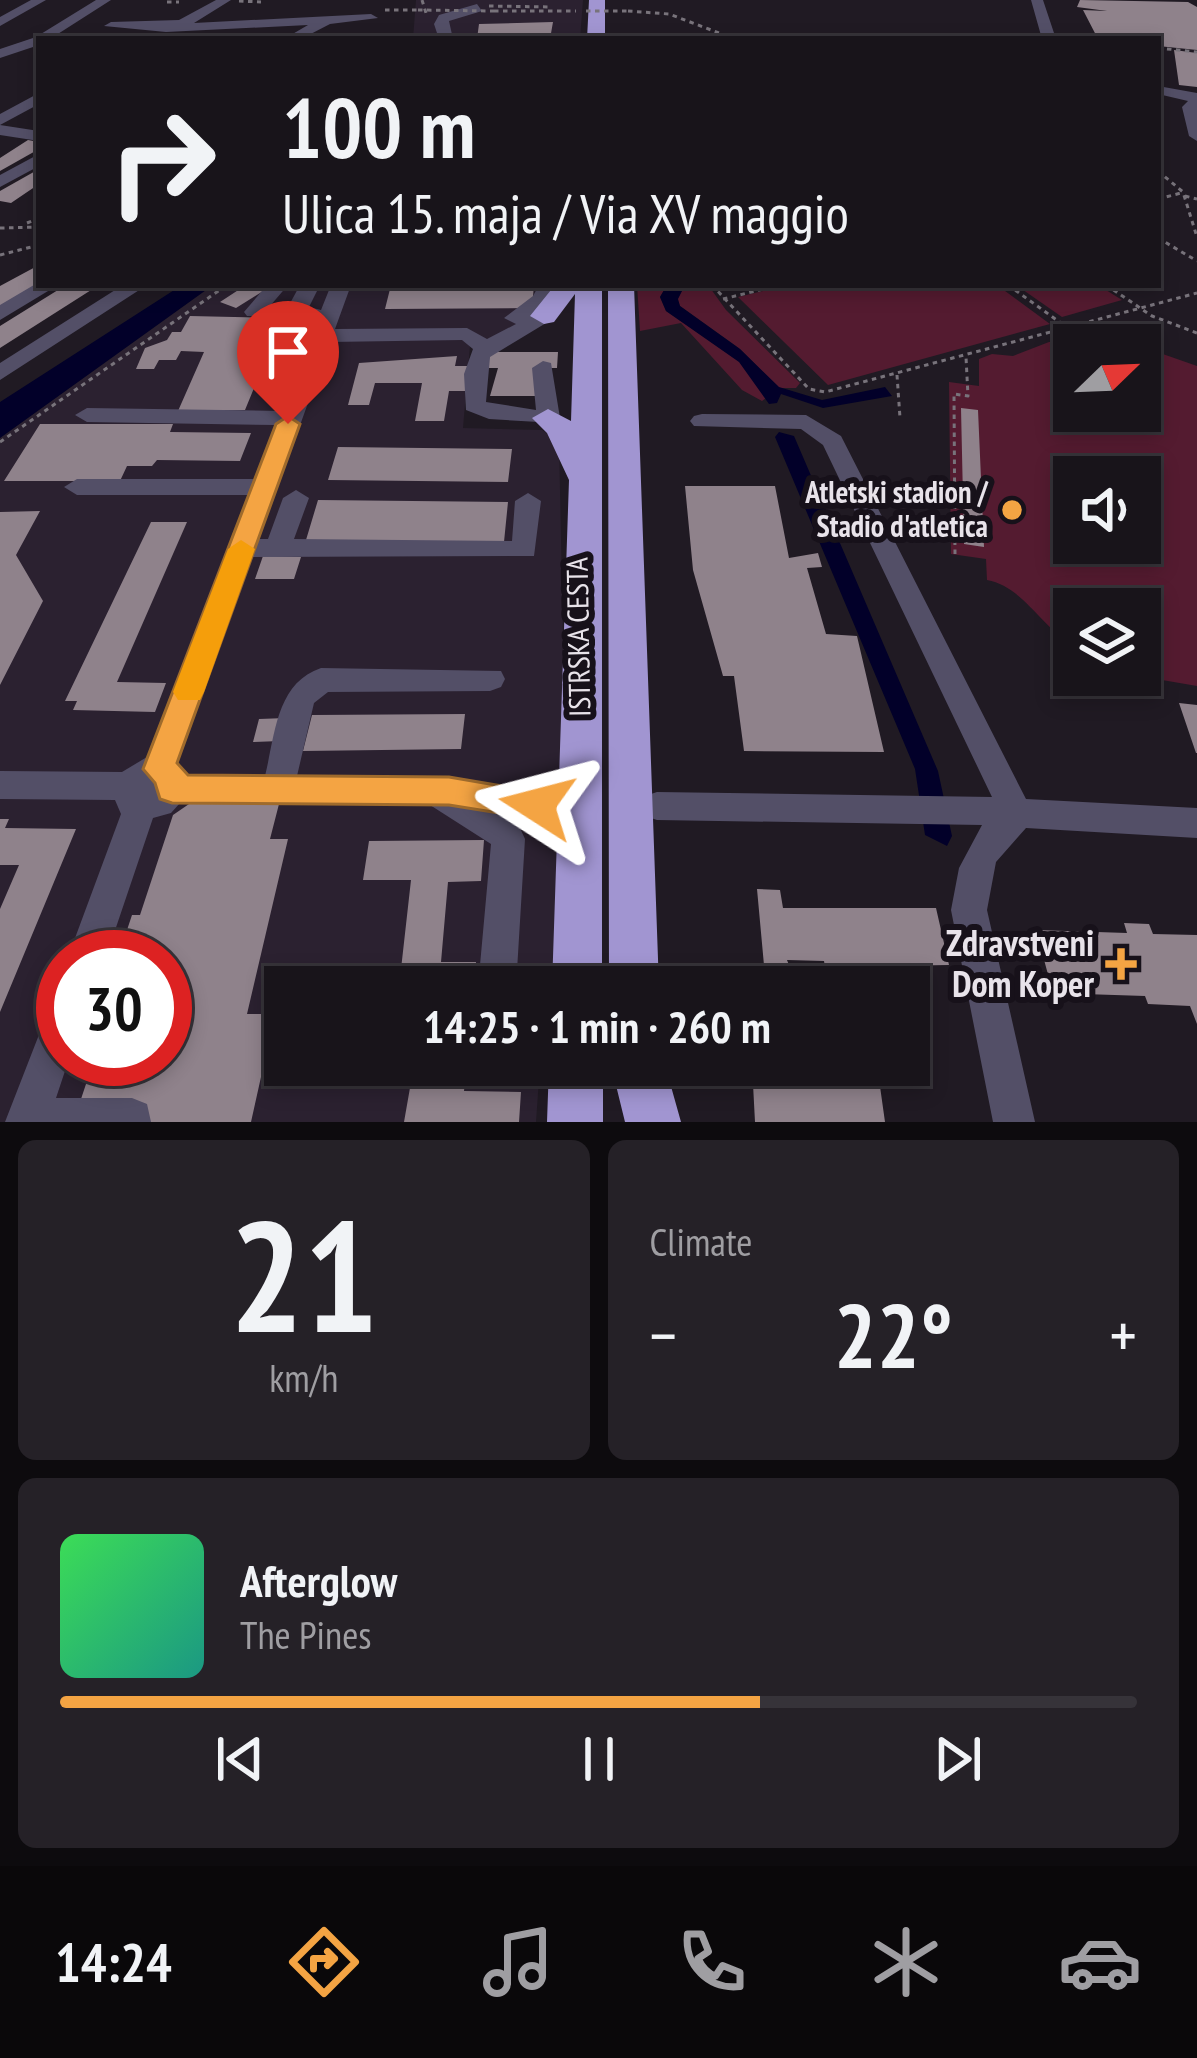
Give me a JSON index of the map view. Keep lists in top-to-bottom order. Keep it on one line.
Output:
{"streets":{"highway":["ISTRSKA CESTA"]},"places":{"other":["Atletski stadion / Stadio d'atletica"],"health":["Zdravstveni Dom Koper"]},"north":"top right","page":{"turn":["100 m","Ulica 15. maja / Via XV maggio"],"limit":"30","trip":"14:25 · 1 min · 260 m","tile":[["21","km/h"],"Climate"],"heat":["−","22°","+"],"song":["Afterglow","The Pines"],"tabs":"14:24"}}
